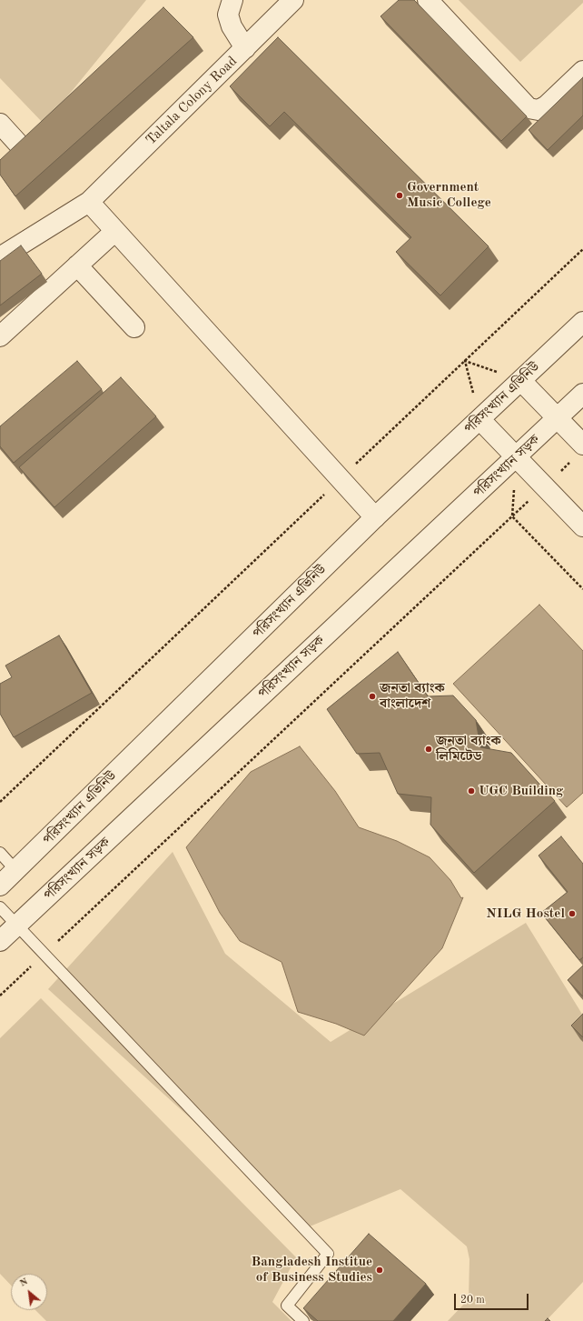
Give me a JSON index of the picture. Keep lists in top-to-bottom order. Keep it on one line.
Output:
{"streets":{"street":["Taltala Colony Road","পরিসংখ্যান এভিনিউ","পরিসংখ্যান সড়ক"]},"places":["Government Music College","জনতা ব্যাংক বাংলাদেশ","জনতা ব্যাংক লিমিটেড","UGC Building","NILG Hostel","Bangladesh Institue of Business Studies"],"scale_bar":"20 m","north":"top left"}
